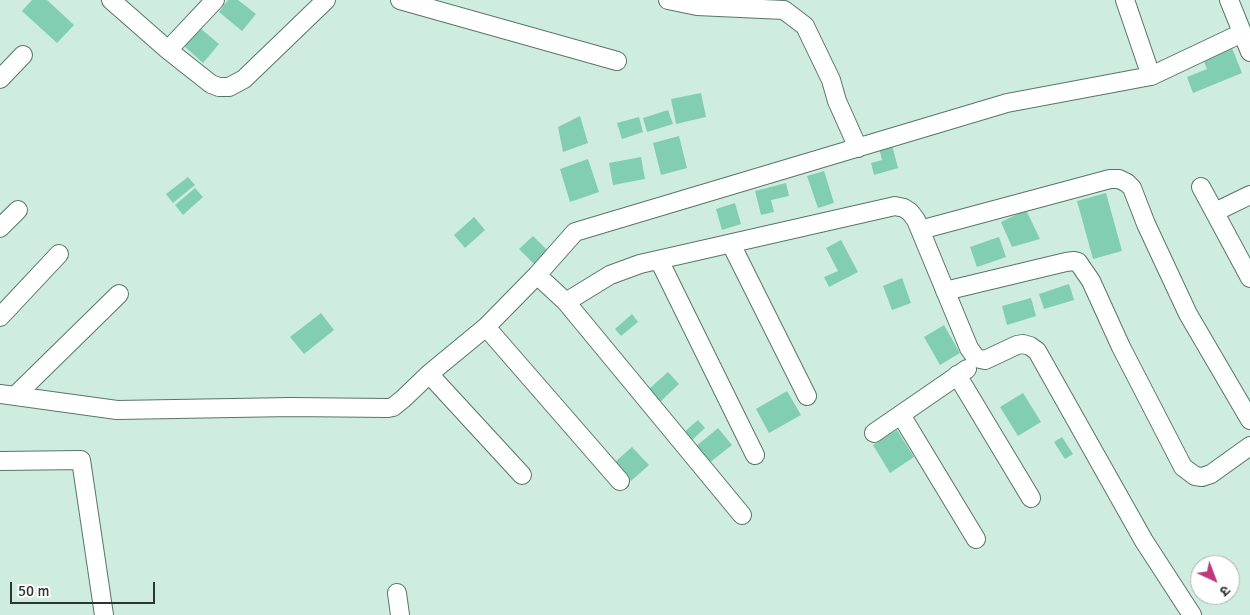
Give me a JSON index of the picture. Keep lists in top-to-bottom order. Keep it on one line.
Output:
{"scale_bar":"50 m","north":"bottom right"}
